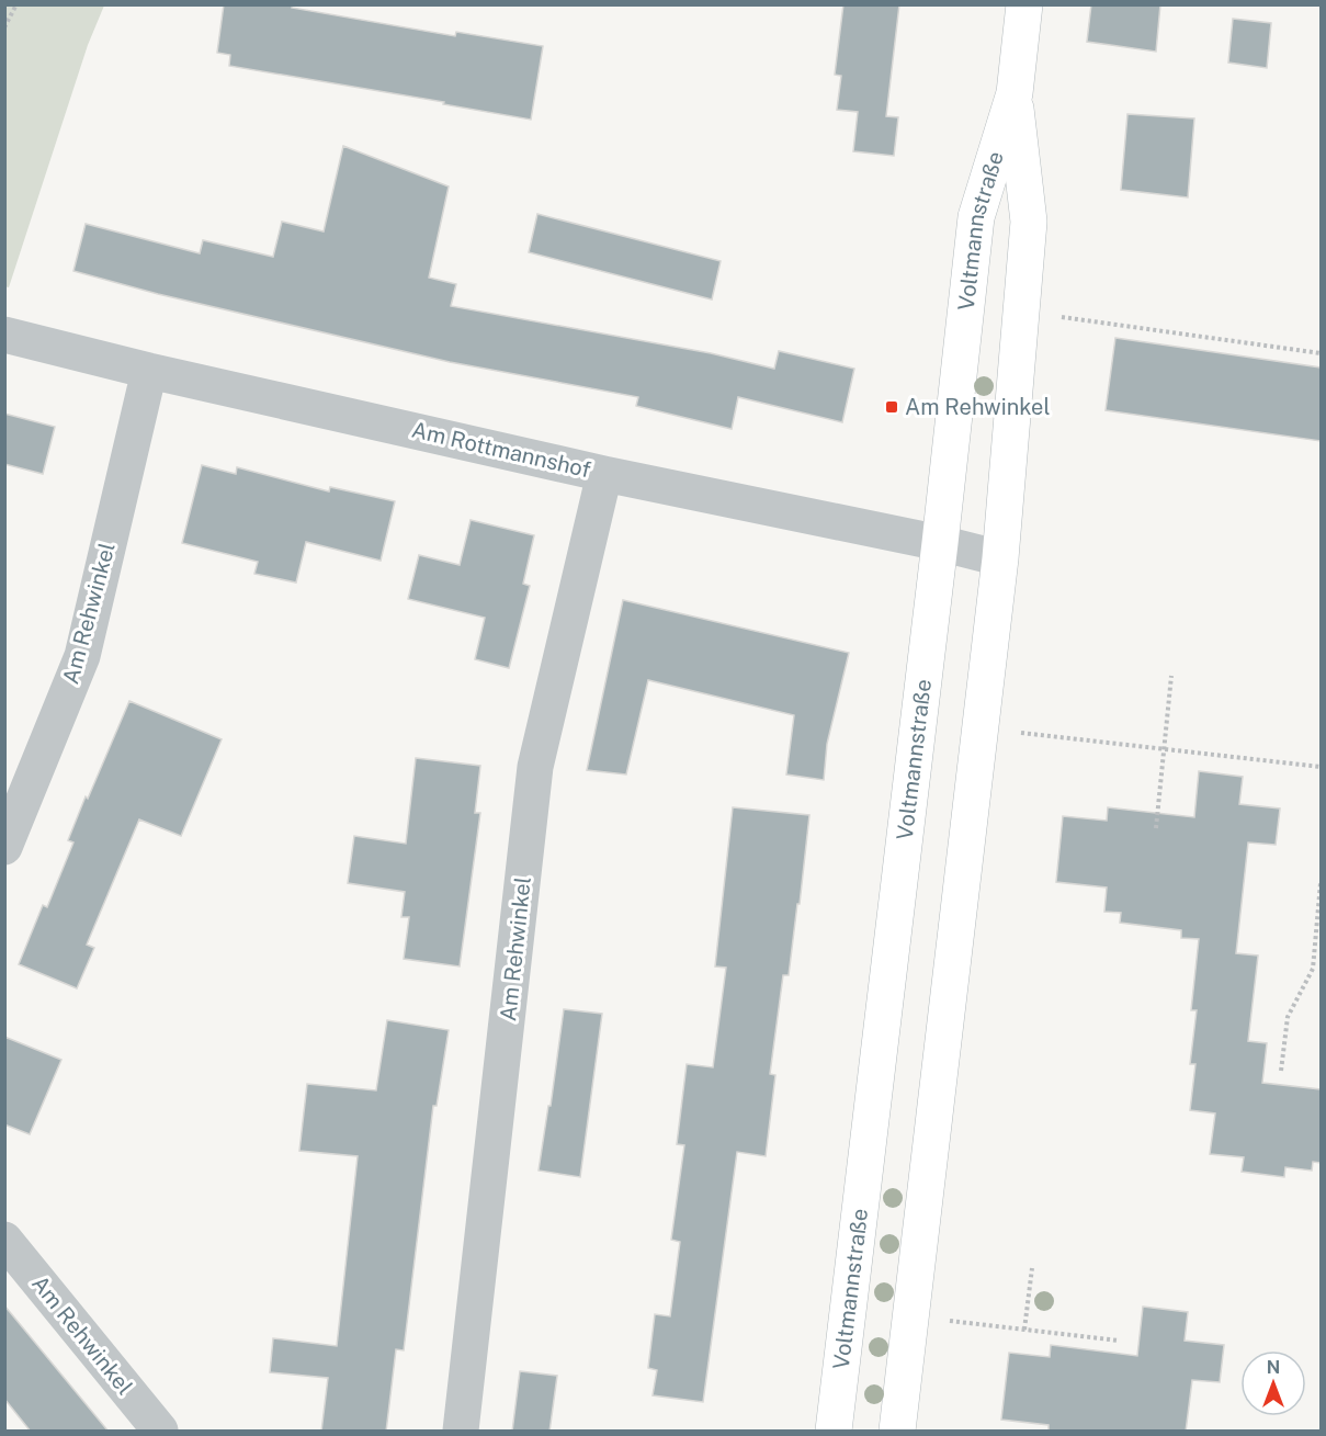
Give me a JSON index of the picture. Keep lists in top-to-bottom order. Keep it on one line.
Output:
{"streets":{"street":["Voltmannstraße","Am Rottmannshof","Am Rehwinkel"]},"crossings":[["Voltmannstraße","Am Rottmannshof"],["Am Rottmannshof","Am Rehwinkel"]],"places":{"transit":["Am Rehwinkel"]},"north":"top"}
